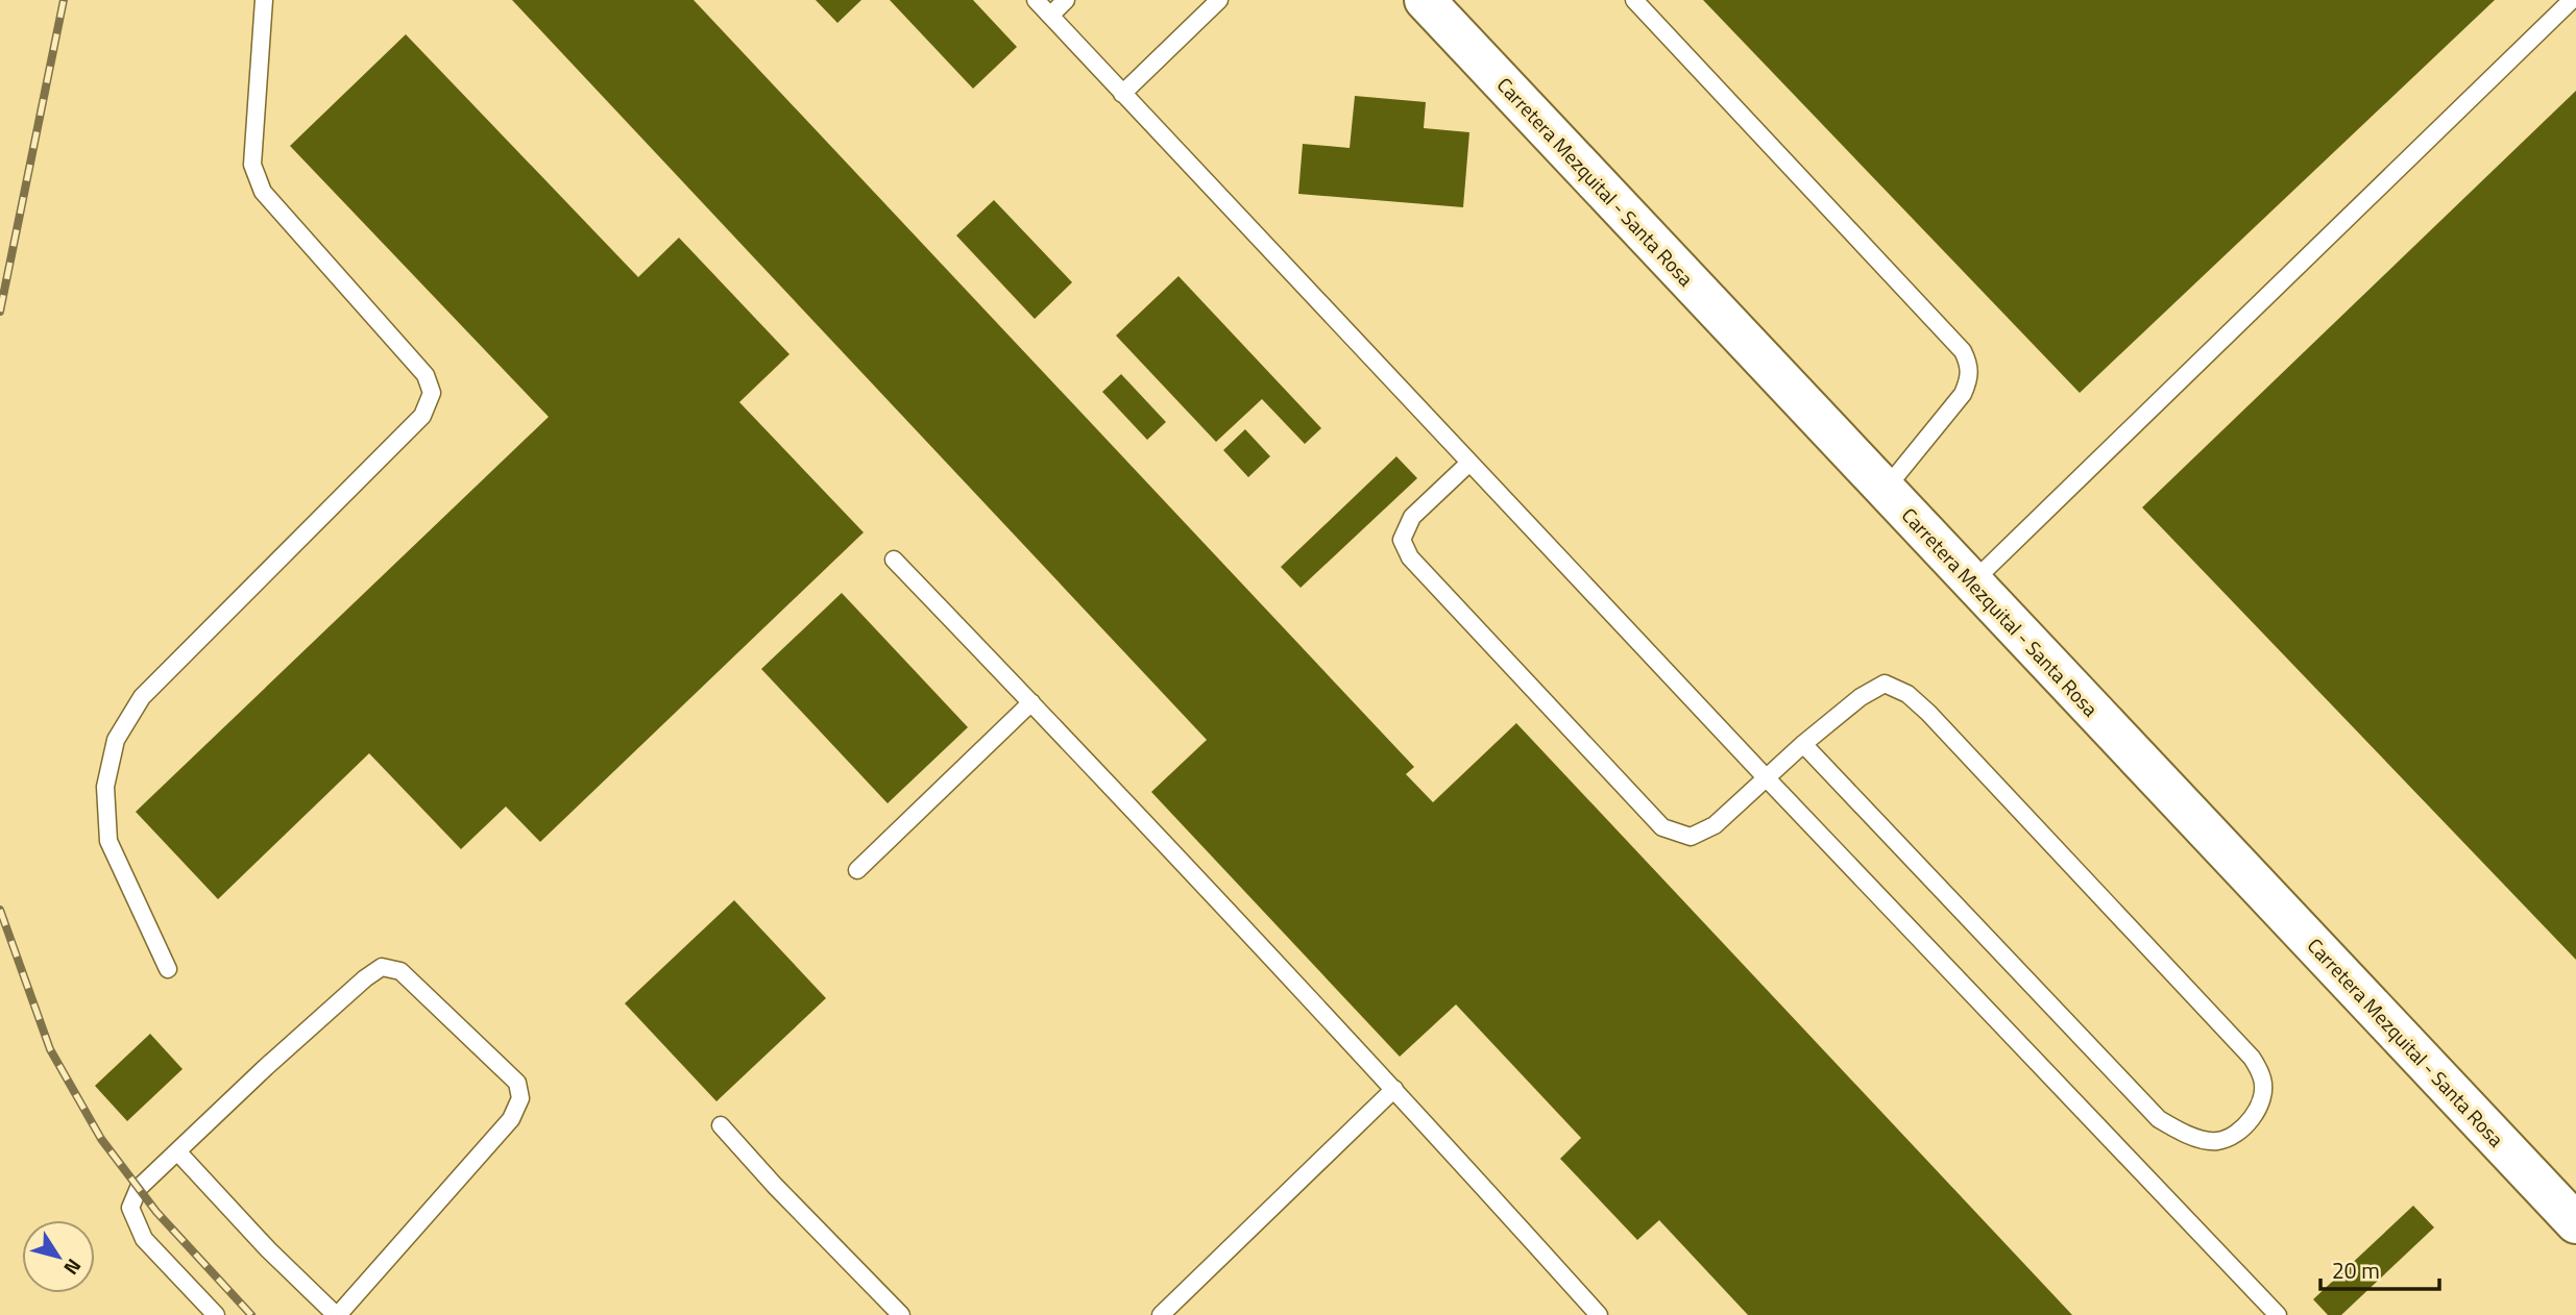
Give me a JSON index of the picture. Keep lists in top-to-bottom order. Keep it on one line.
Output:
{"streets":{"main road":["Carretera Mezquital - Santa Rosa"]},"scale_bar":"20 m","north":"bottom right"}
